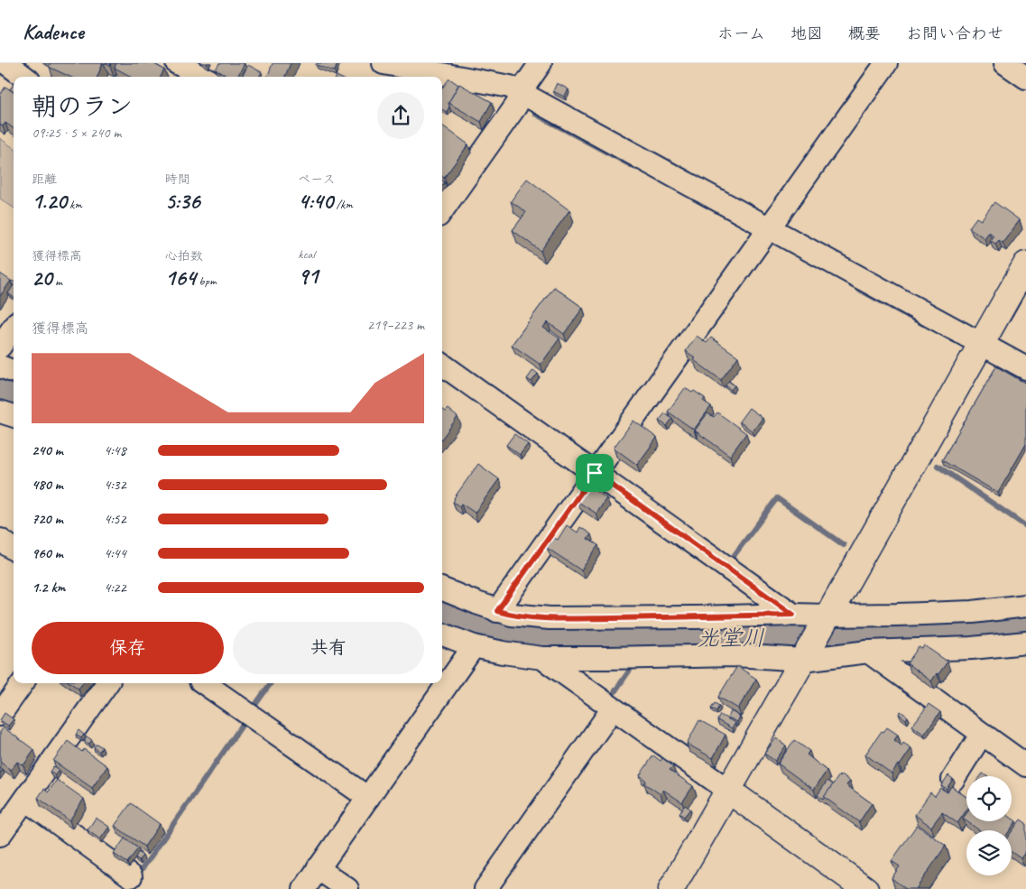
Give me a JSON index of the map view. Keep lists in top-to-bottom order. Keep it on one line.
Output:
{"water":["光堂川"],"page":{"header":"Kadence","nav":["ホーム","地図","概要","お問い合わせ"],"heading":["朝のラン","09:25 · 5 × 240 m"],"stats":[["距離","1.20 km"],["時間","5:36"],["ペース","4:40 /km"],["獲得標高","20 m"],["心拍数","164 bpm"],["kcal","91"]],"chart":["獲得標高","219–223 m"],"list":[{"name":"240 m","note":"4:48"},{"name":"480 m","note":"4:32"},{"name":"720 m","note":"4:52"},{"name":"960 m","note":"4:44"},{"name":"1.2 km","note":"4:22"}],"buttons":["保存","共有"]}}
